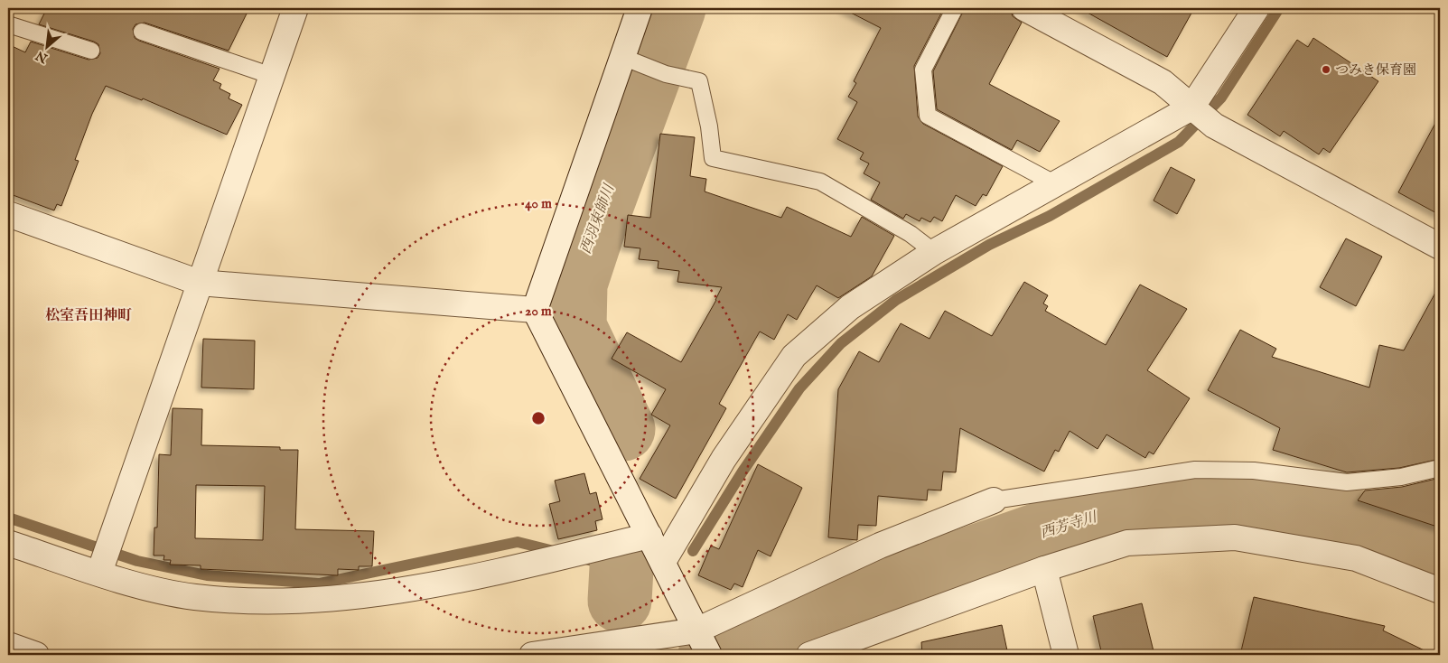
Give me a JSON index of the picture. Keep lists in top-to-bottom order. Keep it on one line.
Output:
{"districts":["松室吾田神町"],"water":["西羽束師川","西芳寺川"],"places":["つみき保育園"],"north":"bottom left","rings":["40 m","20 m"]}
